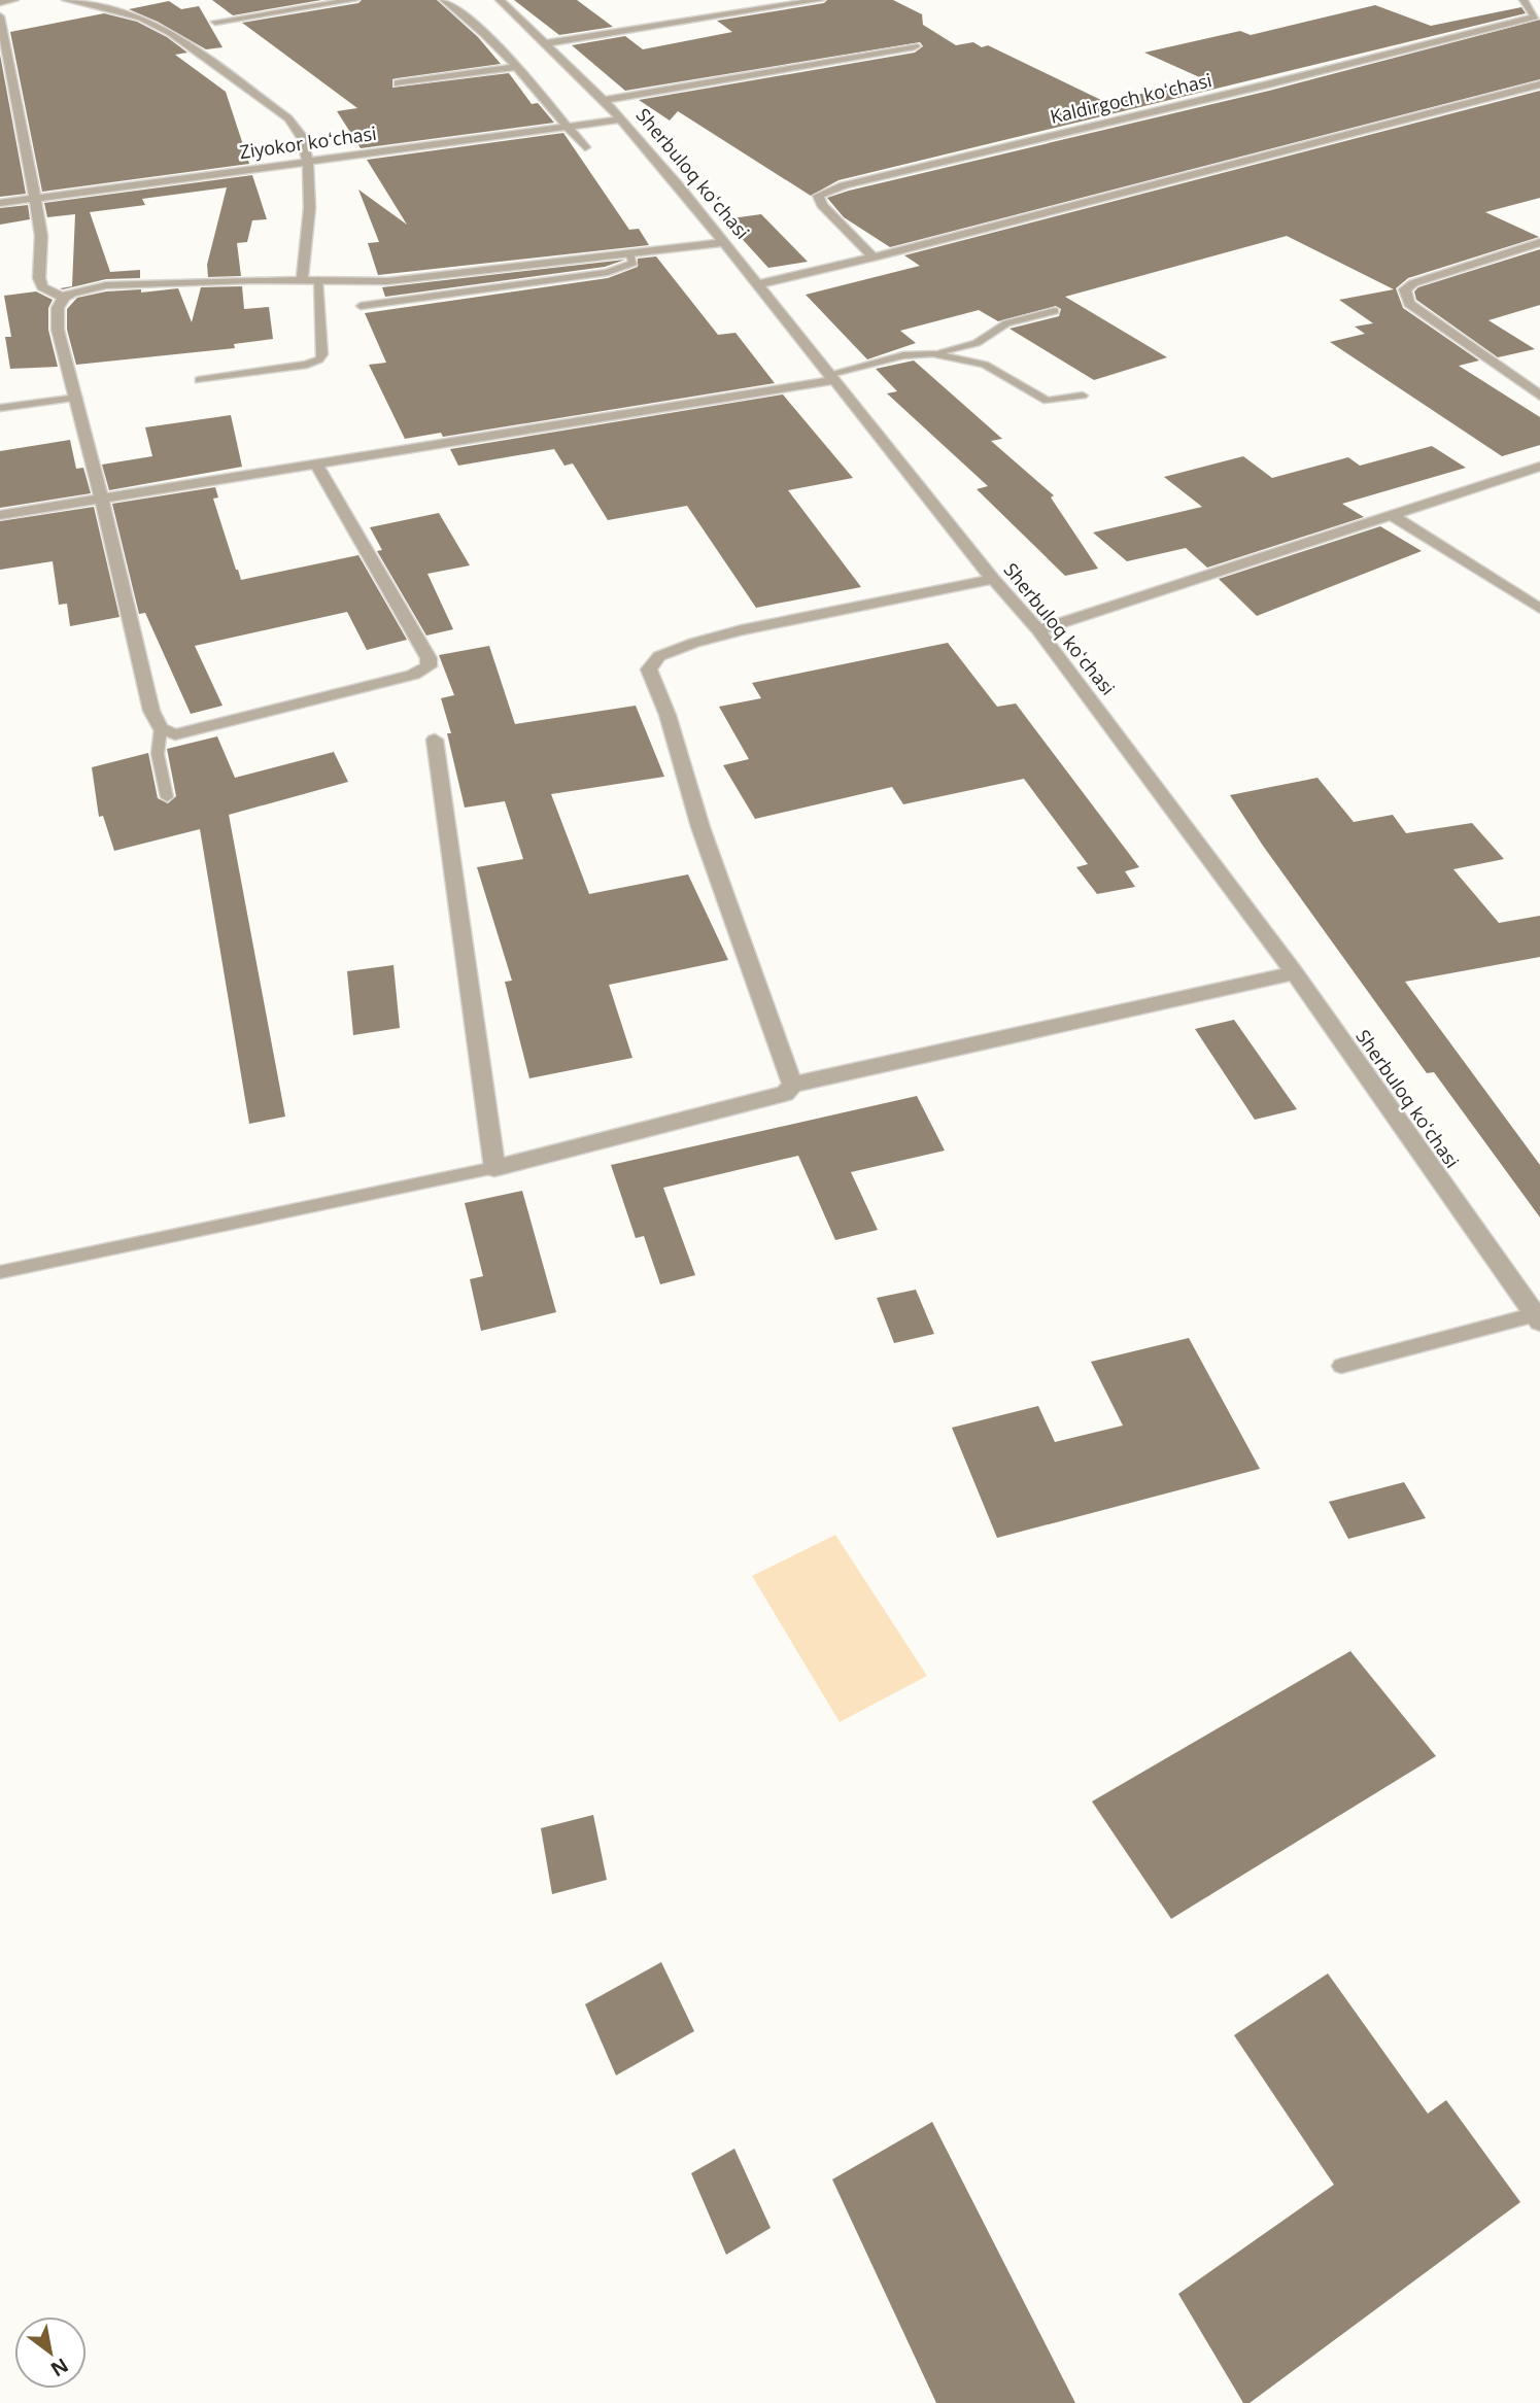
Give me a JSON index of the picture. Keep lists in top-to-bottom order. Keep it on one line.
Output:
{"streets":{"street":["Kaldirgoch koʻchasi","Ziyokor koʻchasi","Sherbuloq koʻchasi"]},"crossings":[["Ziyokor koʻchasi","Sherbuloq koʻchasi"]],"north":"bottom right"}
